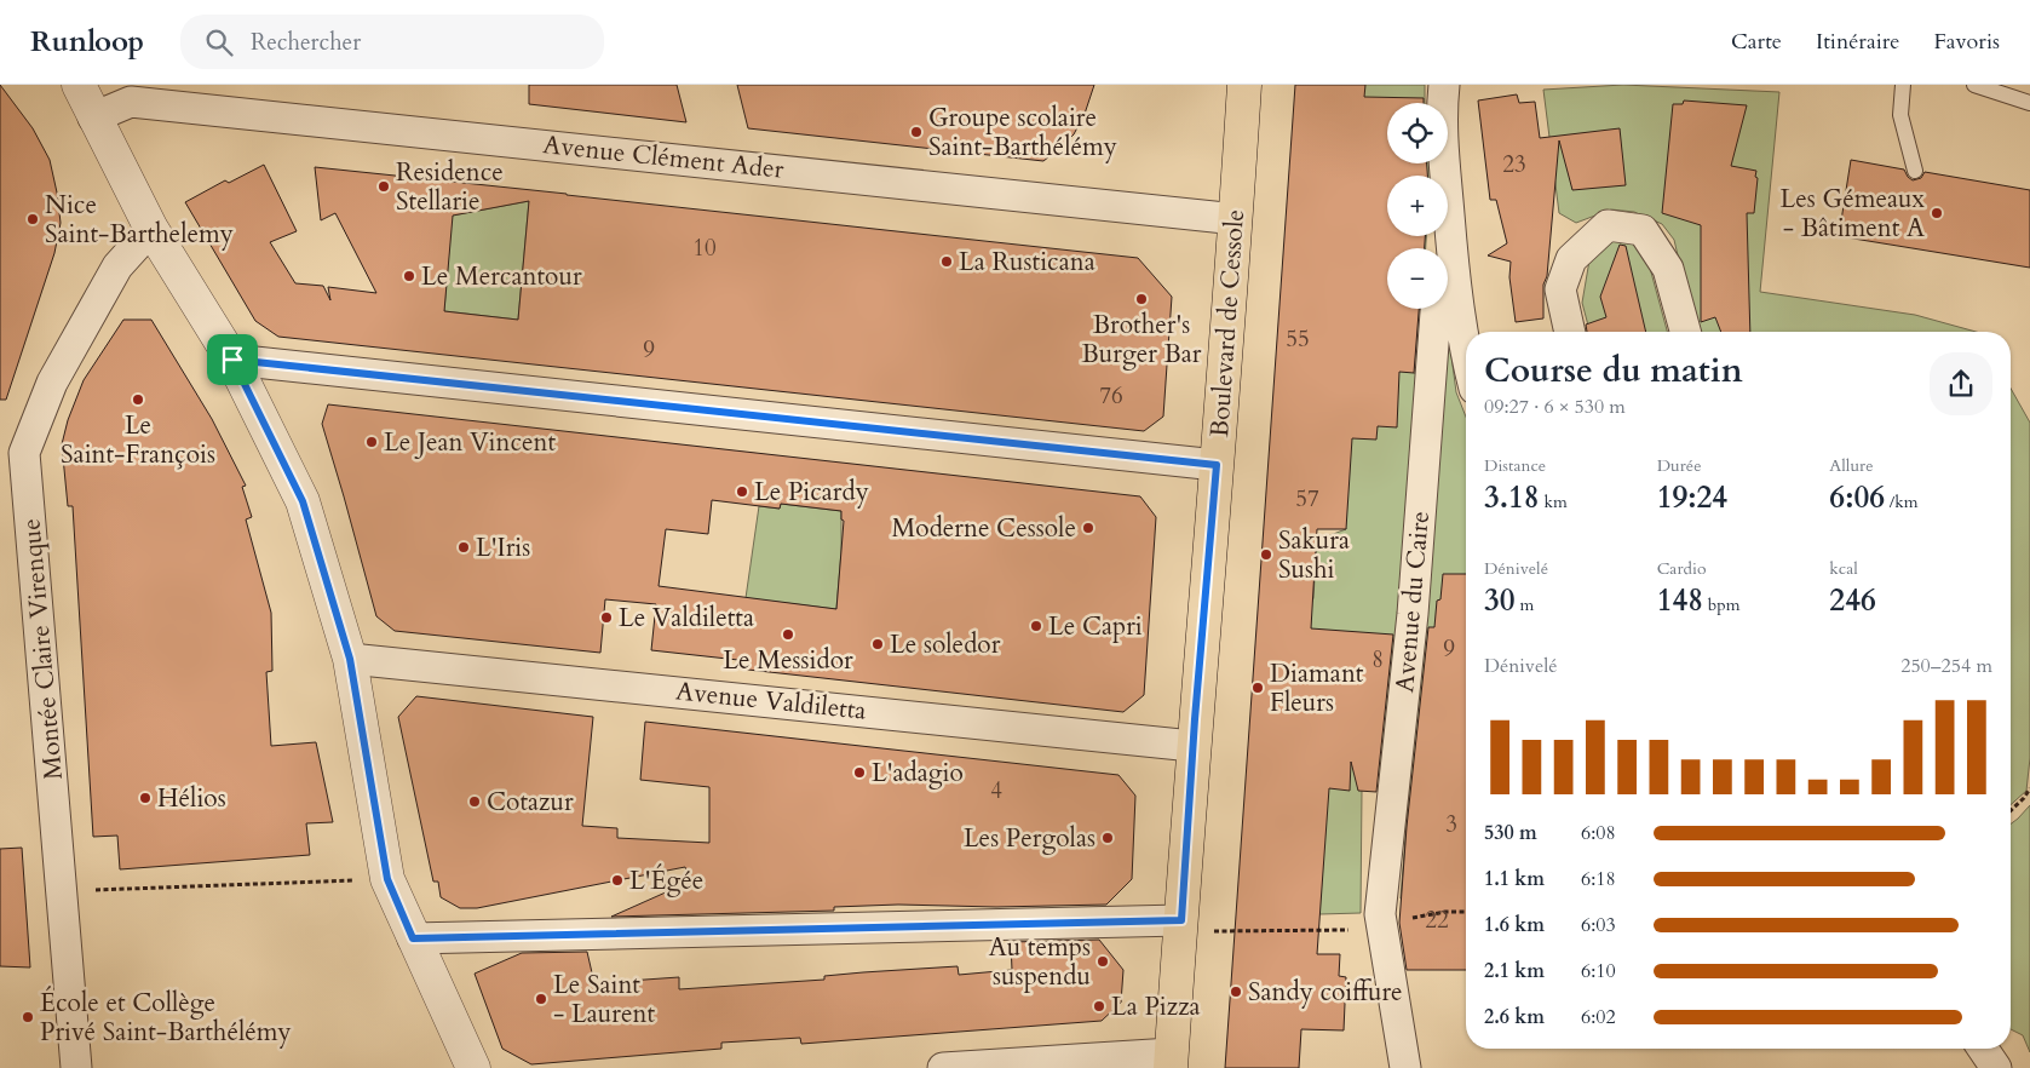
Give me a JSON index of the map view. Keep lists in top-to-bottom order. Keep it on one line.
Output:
{"streets":{"main road":["Boulevard de Cessole"],"street":["Avenue Clément Ader","Avenue du Caire","Montée Claire Virenque","Avenue Valdiletta"]},"crossings":[["Avenue Clément Ader","Boulevard de Cessole"],["Boulevard de Cessole","Avenue Valdiletta"]],"places":["Groupe scolaire Saint-Barthélémy","Residence Stellarie","Les Gémeaux - Bâtiment A","Nice Saint-Barthelemy","La Rusticana","Le Mercantour","Brother's Burger Bar","Le Saint-François","Le Jean Vincent","Le Picardy","Moderne Cessole","L'Iris","Sakura Sushi","Le Valdiletta","Le Capri","Le Messidor","Le soledor","Diamant Fleurs","L'adagio","Hélios","Cotazur","Les Pergolas","L'Égée","Au temps suspendu","Sandy coiffure","Le Saint - Laurent","La Pizza","École et Collège Privé Saint-Barthélémy"],"house_numbers":["23","10","55","9","76","57","9","8","4","3","22"],"page":{"header":"Runloop","search":"Rechercher","nav":["Carte","Itinéraire","Favoris"],"map_buttons":["+","−"],"heading":["Course du matin","09:27 · 6 × 530 m"],"stats":[["Distance","3.18 km"],["Durée","19:24"],["Allure","6:06 /km"],["Dénivelé","30 m"],["Cardio","148 bpm"],["kcal","246"]],"chart":["Dénivelé","250–254 m"],"list":[{"name":"530 m","note":"6:08"},{"name":"1.1 km","note":"6:18"},{"name":"1.6 km","note":"6:03"},{"name":"2.1 km","note":"6:10"},{"name":"2.6 km","note":"6:02"}]}}
